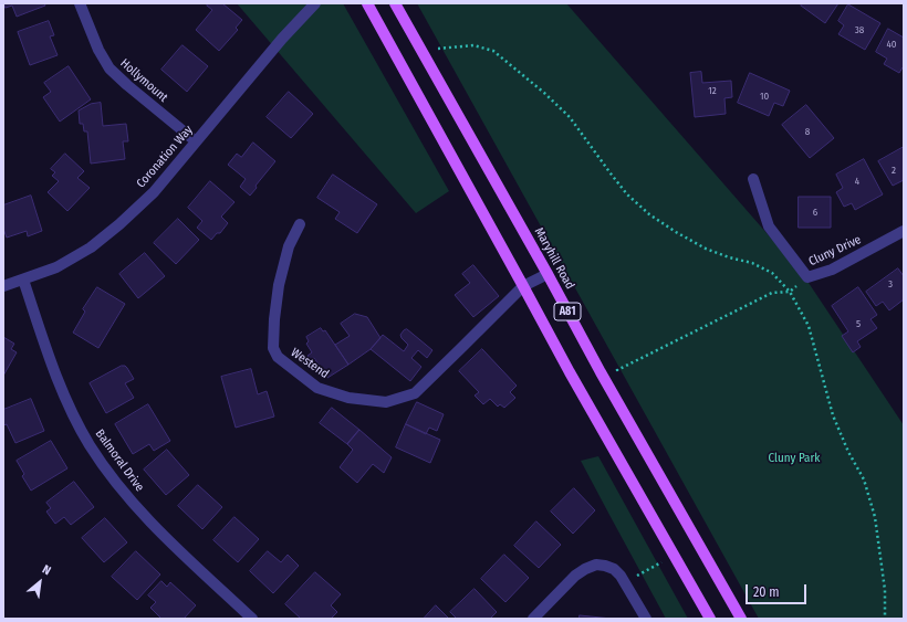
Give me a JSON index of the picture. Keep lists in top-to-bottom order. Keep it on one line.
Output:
{"streets":{"main road":["Maryhill Road","A81"],"street":["Hollymount","Coronation Way","Cluny Drive","Westend","Balmoral Drive"]},"crossings":[["Hollymount","Coronation Way"],["Coronation Way","Balmoral Drive"],["Maryhill Road","Westend"],["A81","Westend"]],"parks":["Cluny Park"],"house_numbers":["38","40","12","10","8","2","4","6","3","5"],"scale_bar":"20 m","north":"top right"}
